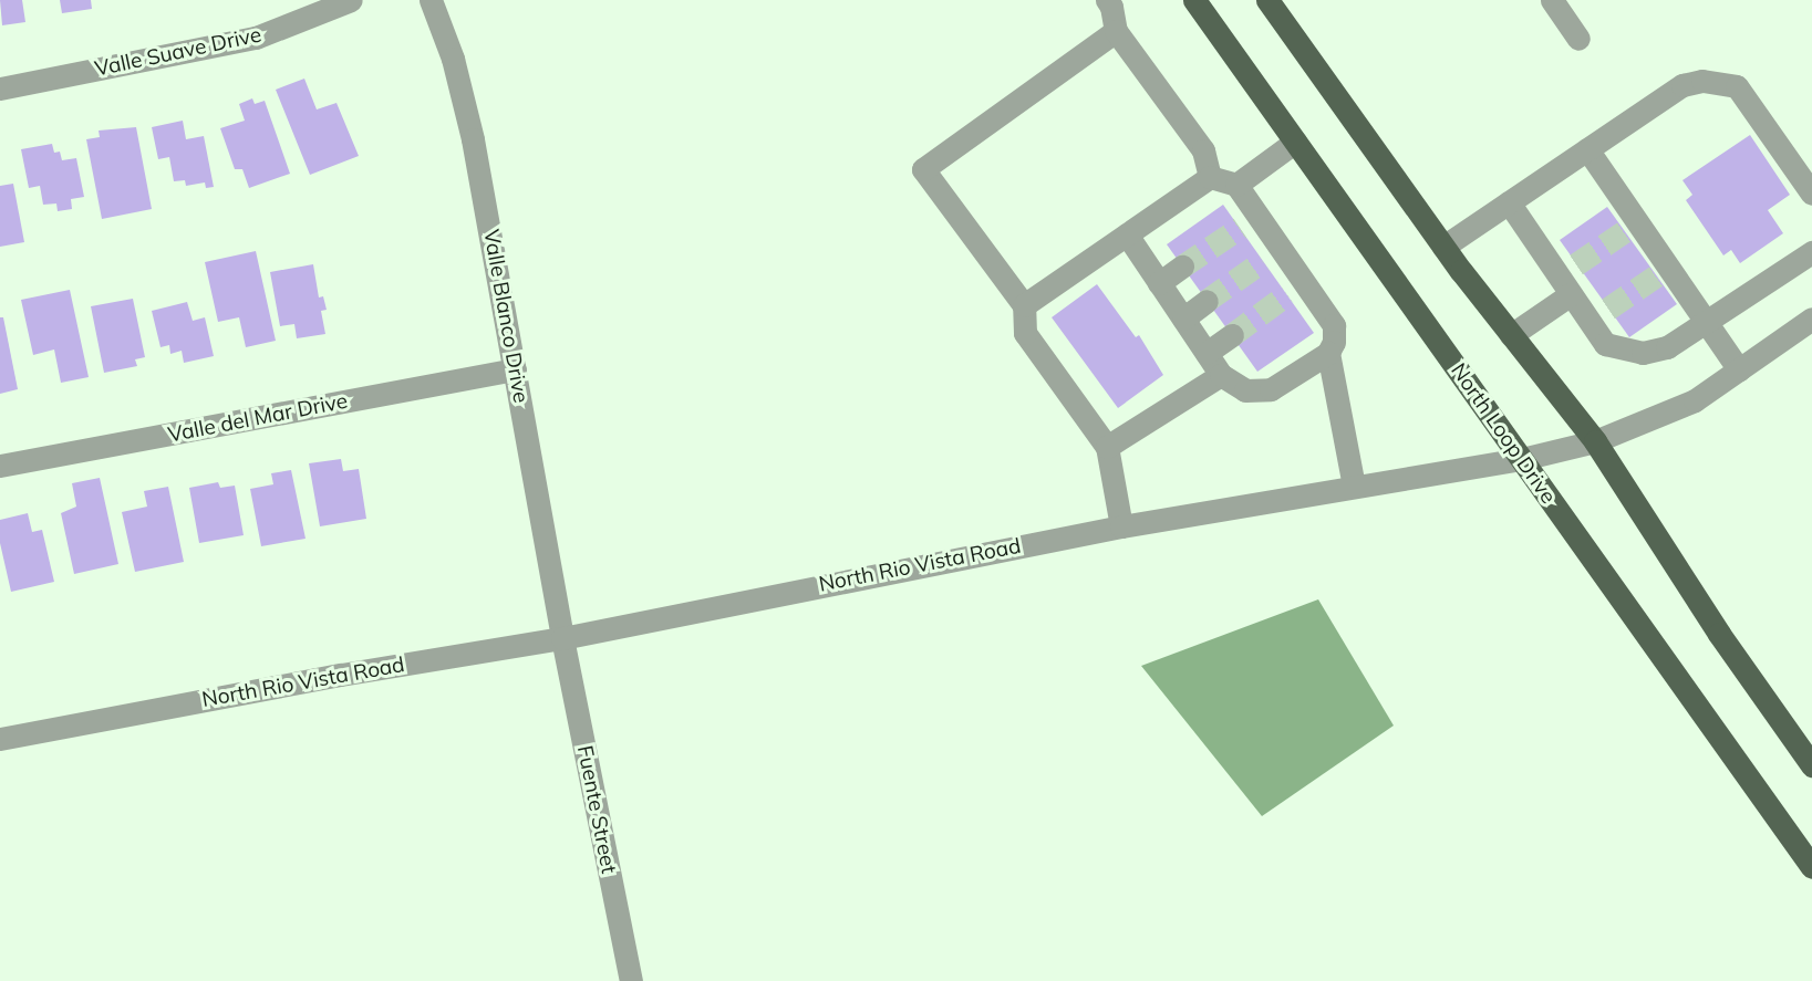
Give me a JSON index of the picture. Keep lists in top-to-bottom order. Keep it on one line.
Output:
{"streets":{"main road":["North Loop Drive"],"street":["Valle Suave Drive","Valle Blanco Drive","Valle del Mar Drive","North Rio Vista Road","Fuente Street"]},"crossings":[["Valle Blanco Drive","Valle del Mar Drive"],["Valle Blanco Drive","North Rio Vista Road"],["Valle Blanco Drive","Fuente Street"],["North Loop Drive","North Rio Vista Road"],["North Rio Vista Road","Fuente Street"]]}
